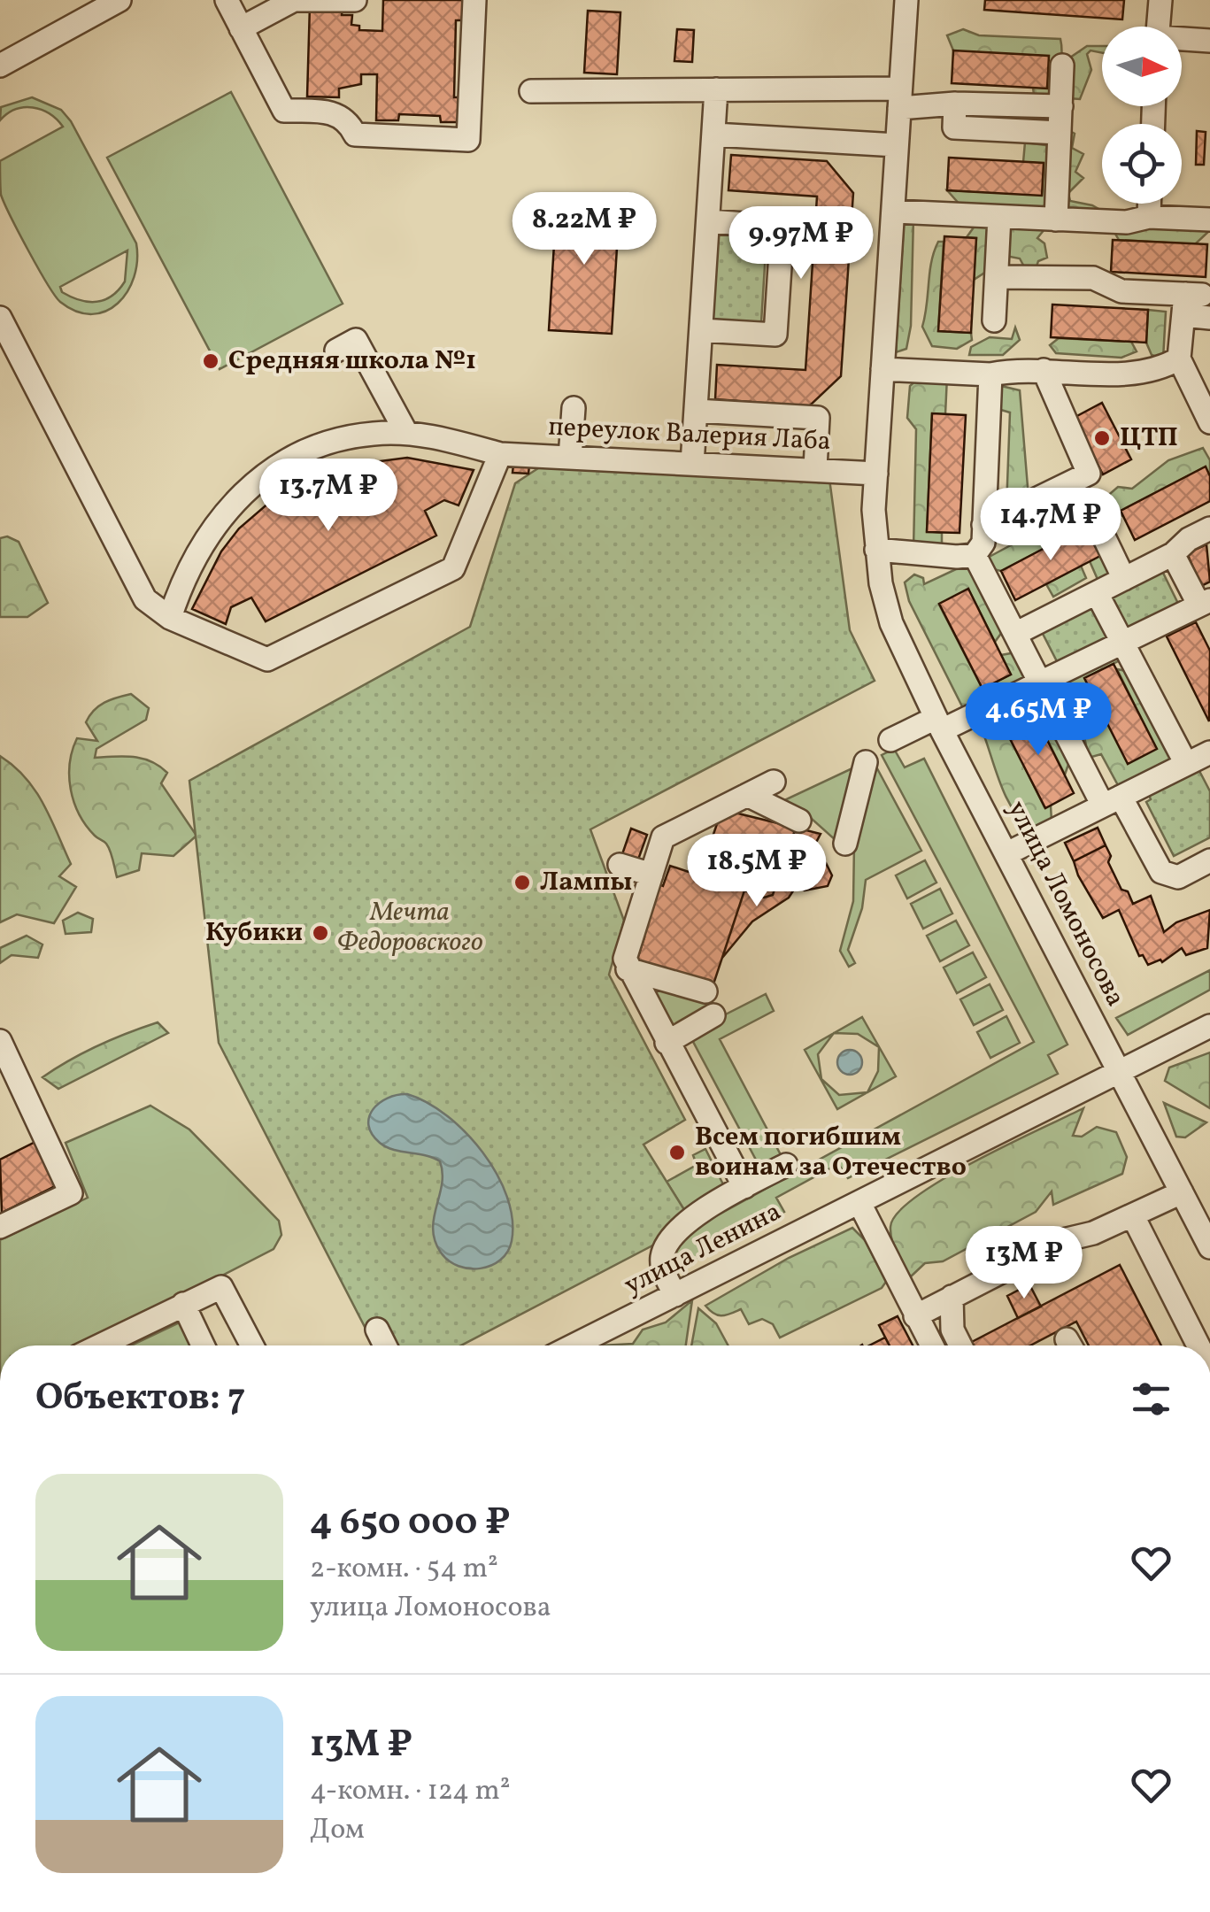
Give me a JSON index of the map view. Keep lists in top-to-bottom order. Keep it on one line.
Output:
{"streets":{"street":["переулок Валерия Лаба","улица Ломоносова","улица Ленина"]},"crossings":[["переулок Валерия Лаба","улица Ломоносова"],["улица Ломоносова","улица Ленина"]],"parks":["Мечта Федоровского"],"places":["Средняя школа №1","ЦТП","Лампы","Кубики","Всем погибшим воинам за Отечество"],"north":"right","page":{"price":["8.22M ₽","9.97M ₽","13.7M ₽","14.7M ₽","4.65M ₽","18.5M ₽","13M ₽"],"heading":"Объектов: 7","list":[{"name":"4 650 000 ₽","note":"2-комн. · 54 m² · улица Ломоносова"},{"name":"13M ₽","note":"4-комн. · 124 m² · Дом"}]}}
